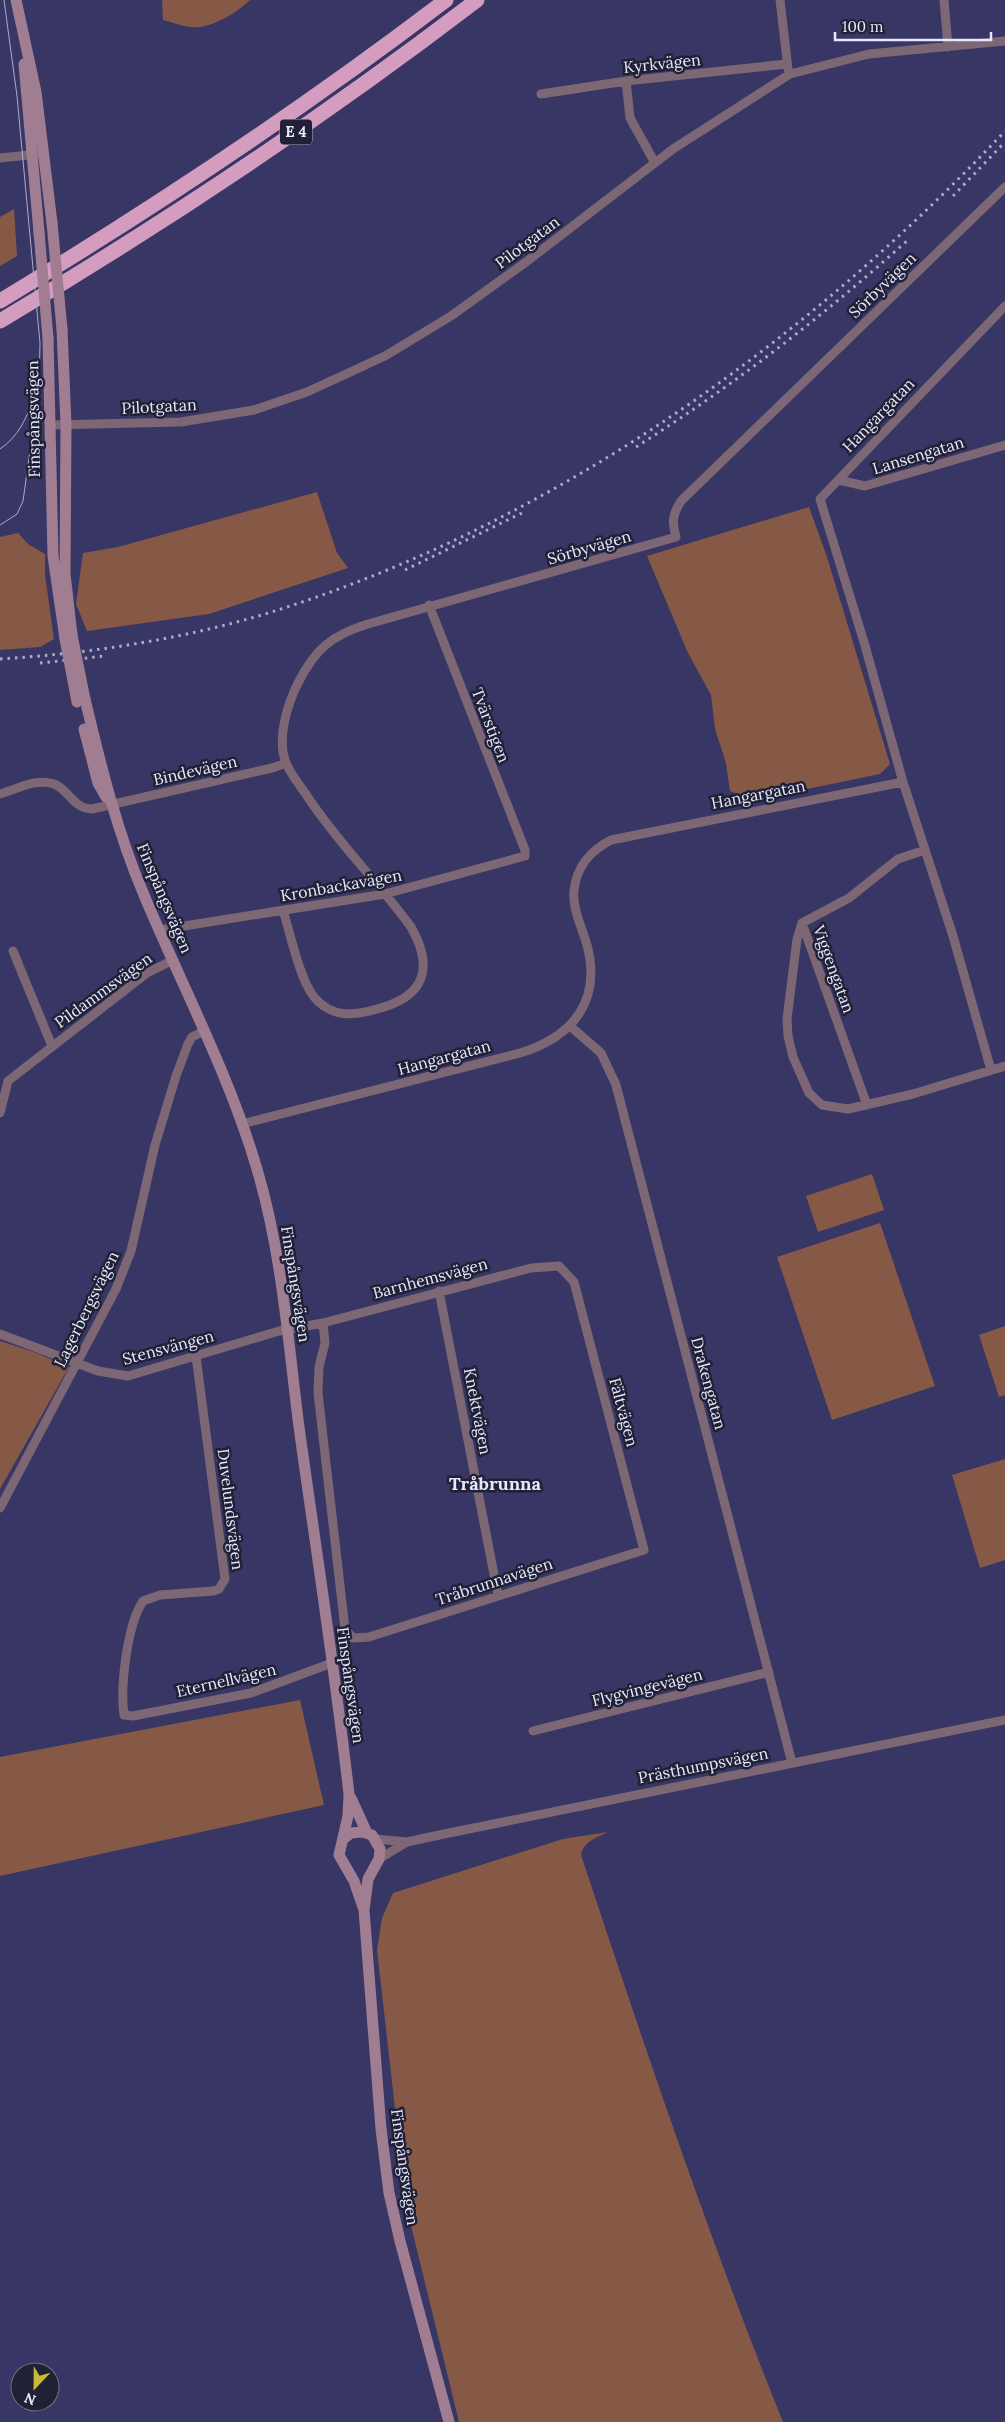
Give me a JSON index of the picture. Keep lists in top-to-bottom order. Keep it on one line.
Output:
{"streets":{"highway":["E 4"],"main road":["Finspångsvägen"],"street":["Kyrkvägen","Pilotgatan","Sörbyvägen","Hangargatan","Lansengatan","Tvärstigen","Bindevägen","Kronbackavägen","Viggengatan","Pildammsvägen","Barnhemsvägen","Lagerbergsvägen","Stensvängen","Drakengatan","Knektvägen","Fältvägen","Duvelundsvägen","Tråbrunnavägen","Eternellvägen","Flygvingevägen","Prästhumpsvägen"]},"crossings":[["Pilotgatan","Finspångsvägen"],["Sörbyvägen","Tvärstigen"],["Sörbyvägen","Bindevägen"],["Sörbyvägen","Kronbackavägen"],["Hangargatan","Finspångsvägen"],["Hangargatan","Lansengatan"],["Hangargatan","Drakengatan"],["Finspångsvägen","Bindevägen"],["Finspångsvägen","Kronbackavägen"],["Finspångsvägen","Pildammsvägen"],["Finspångsvägen","Barnhemsvägen"],["Finspångsvägen","Lagerbergsvägen"],["Finspångsvägen","Stensvängen"],["Finspångsvägen","Eternellvägen"],["Finspångsvägen","Prästhumpsvägen"],["Tvärstigen","Kronbackavägen"],["Barnhemsvägen","Stensvängen"],["Barnhemsvägen","Knektvägen"],["Barnhemsvägen","Fältvägen"],["Barnhemsvägen","Tråbrunnavägen"],["Lagerbergsvägen","Stensvängen"],["Stensvängen","Duvelundsvägen"],["Drakengatan","Flygvingevägen"],["Drakengatan","Prästhumpsvägen"],["Knektvägen","Tråbrunnavägen"],["Fältvägen","Tråbrunnavägen"],["Duvelundsvägen","Eternellvägen"]],"districts":["Tråbrunna"],"scale_bar":"100 m","north":"bottom"}
